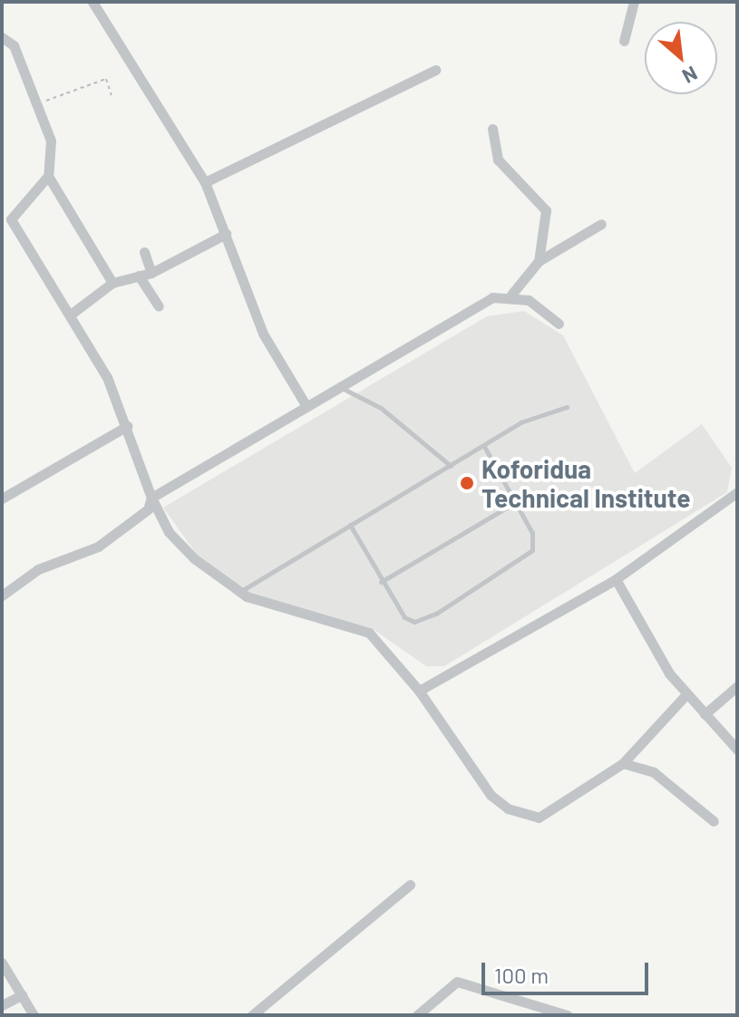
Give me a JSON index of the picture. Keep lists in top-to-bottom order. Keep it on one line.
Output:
{"places":["Koforidua Technical Institute"],"scale_bar":"100 m","north":"bottom right"}
